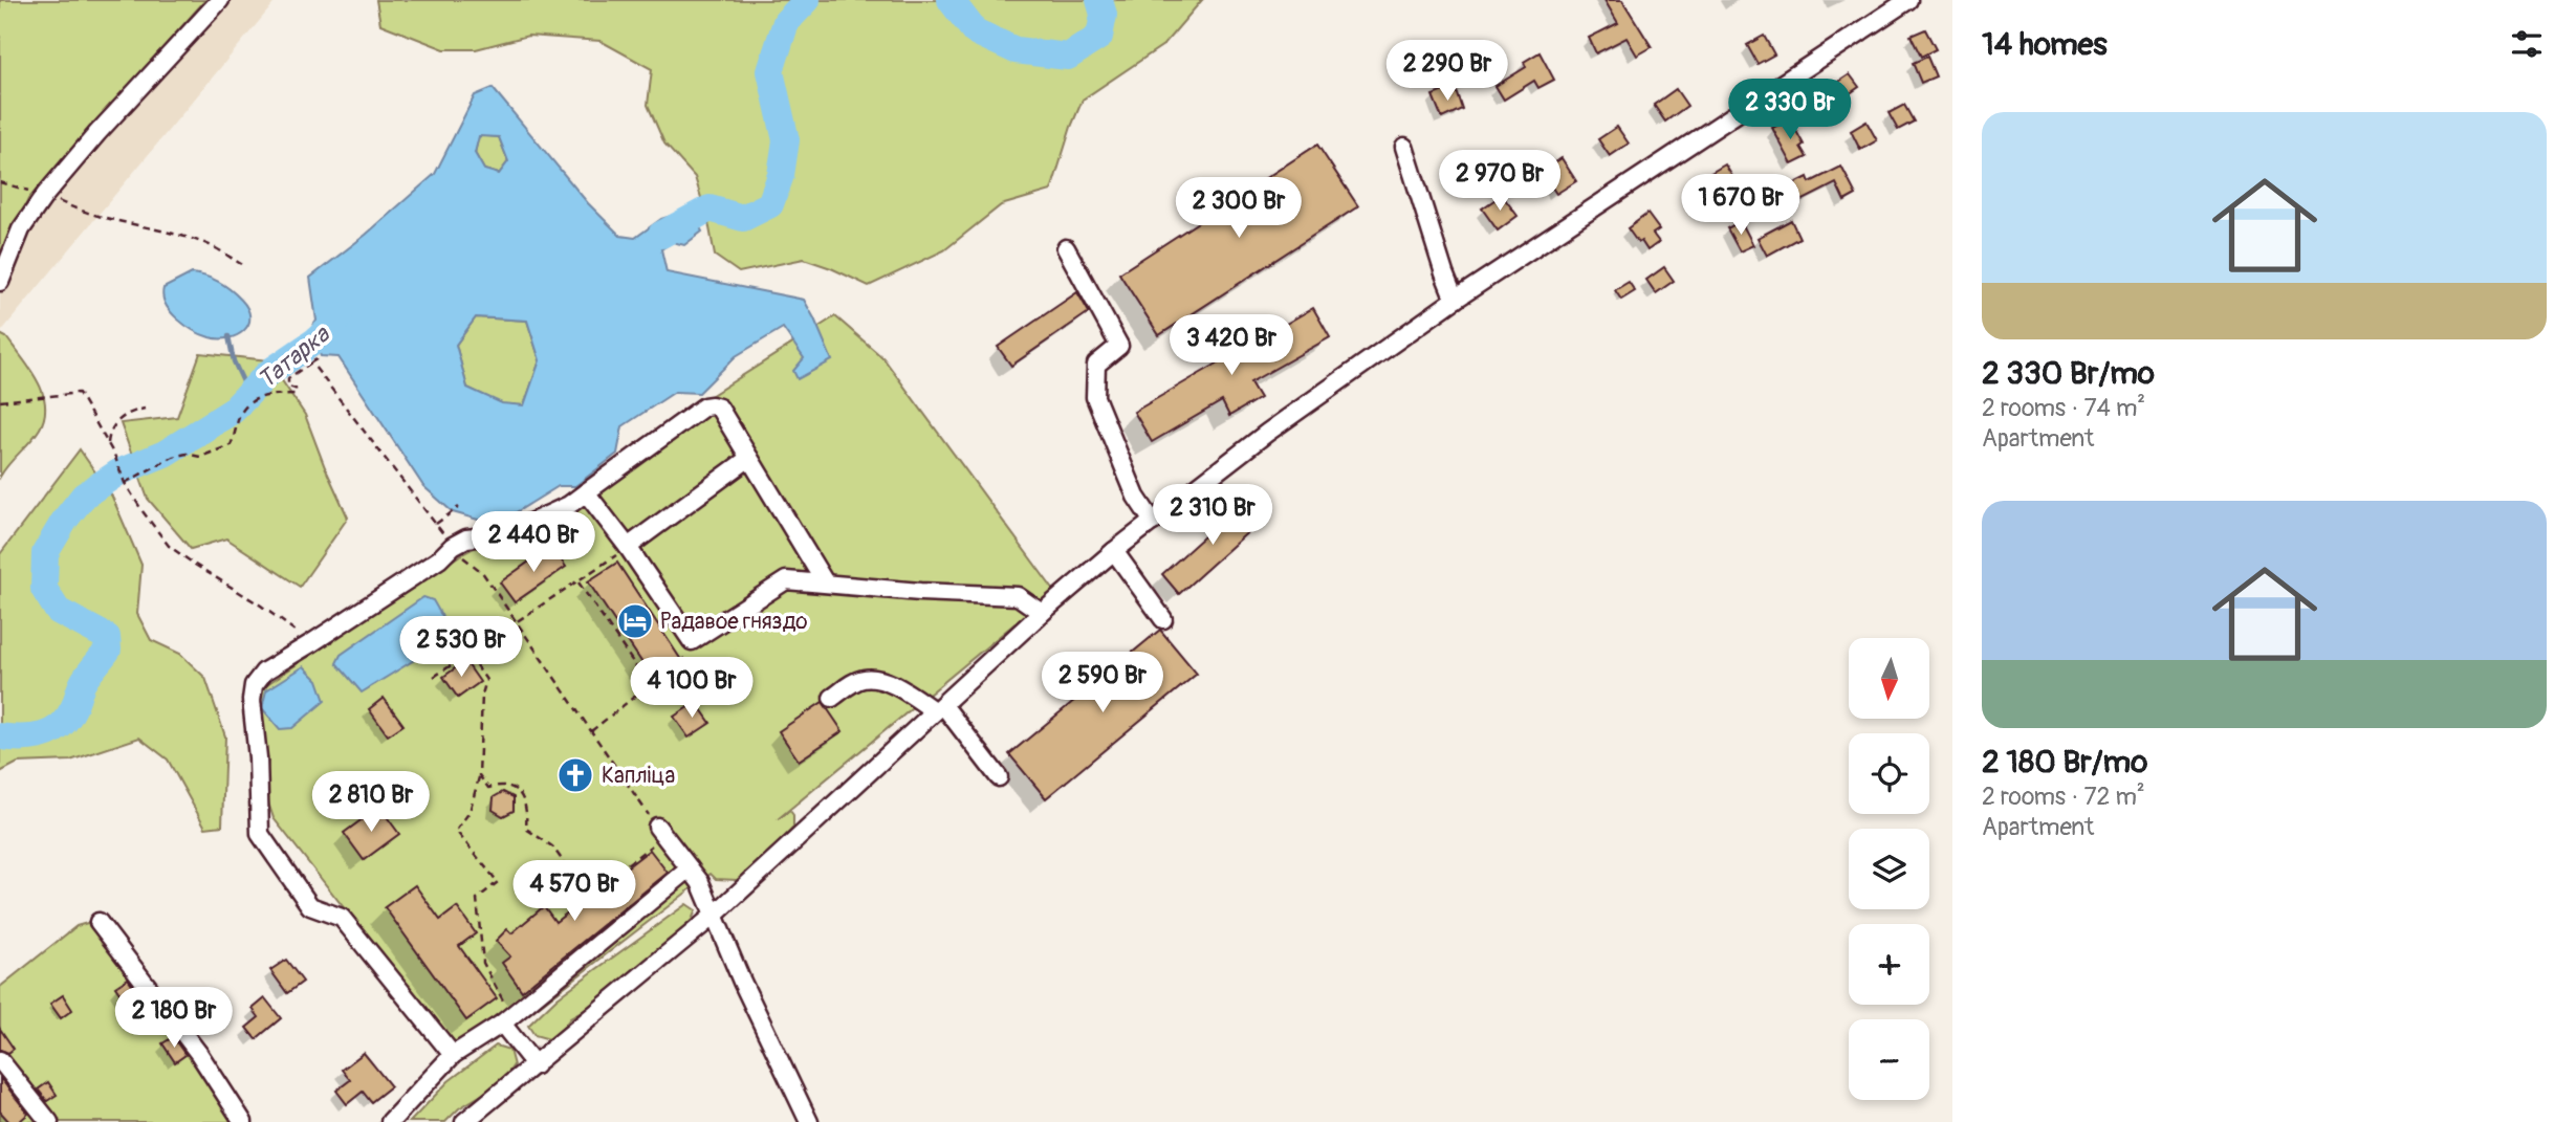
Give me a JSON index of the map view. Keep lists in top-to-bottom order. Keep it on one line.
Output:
{"water":["Татарка"],"places":{"hotel":["Радавое гняздо"],"church":["Капліца"]},"north":"bottom","page":{"heading":"14 homes","price":["2 290 Br","2 330 Br","2 970 Br","1 670 Br","2 300 Br","3 420 Br","2 310 Br","2 440 Br","2 530 Br","2 590 Br","4 100 Br","2 810 Br","4 570 Br","2 180 Br"],"list":[{"name":"2 330 Br/mo","note":"2 rooms · 74 m² · Apartment"},{"name":"2 180 Br/mo","note":"2 rooms · 72 m² · Apartment"}],"map_buttons":["+","−"]}}
